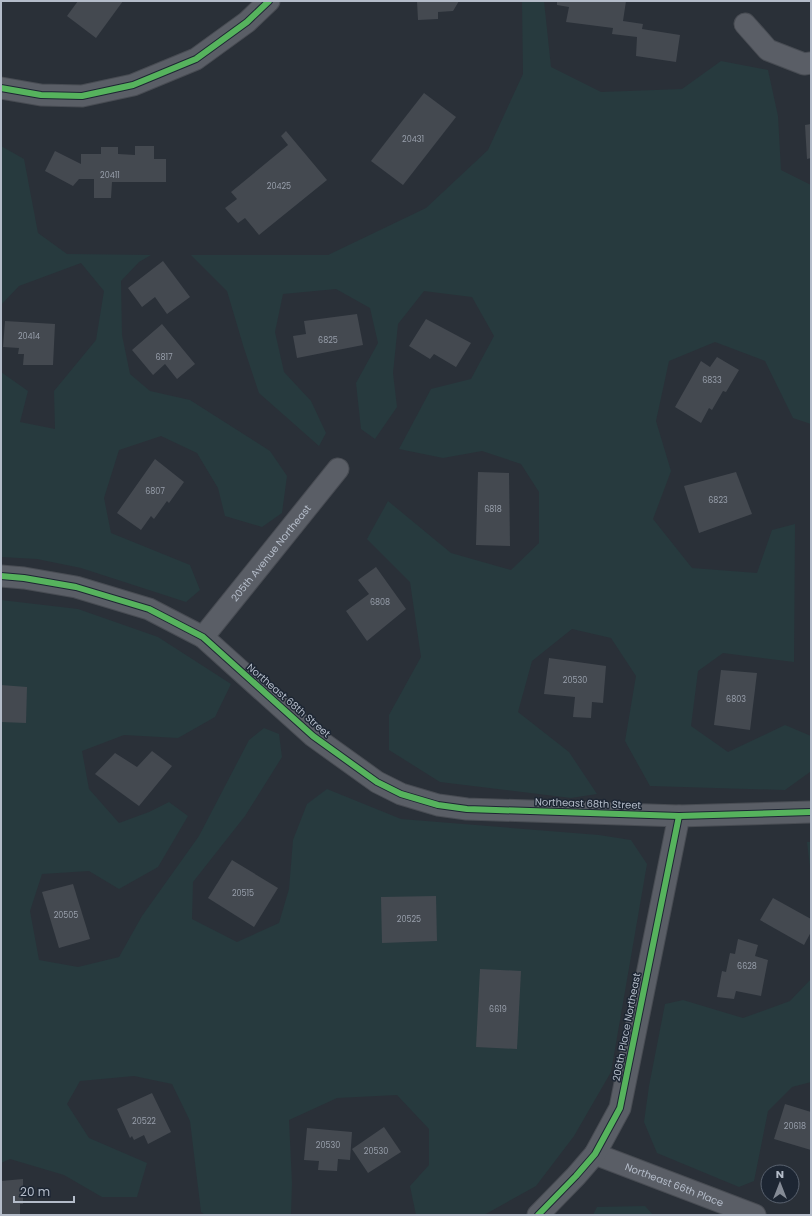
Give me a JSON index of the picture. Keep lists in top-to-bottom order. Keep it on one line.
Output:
{"streets":{"street":["205th Avenue Northeast","Northeast 68th Street","206th Place Northeast","Northeast 66th Place"]},"crossings":[["205th Avenue Northeast","Northeast 68th Street"],["Northeast 68th Street","206th Place Northeast"],["206th Place Northeast","Northeast 66th Place"]],"house_numbers":["20431","20411","20425","20414","6825","6817","6833","6807","6823","6818","6808","20530","6803","20515","20505","20525","6628","6619","20522","20618","20530","20530"],"scale_bar":"20 m","north":"top"}
